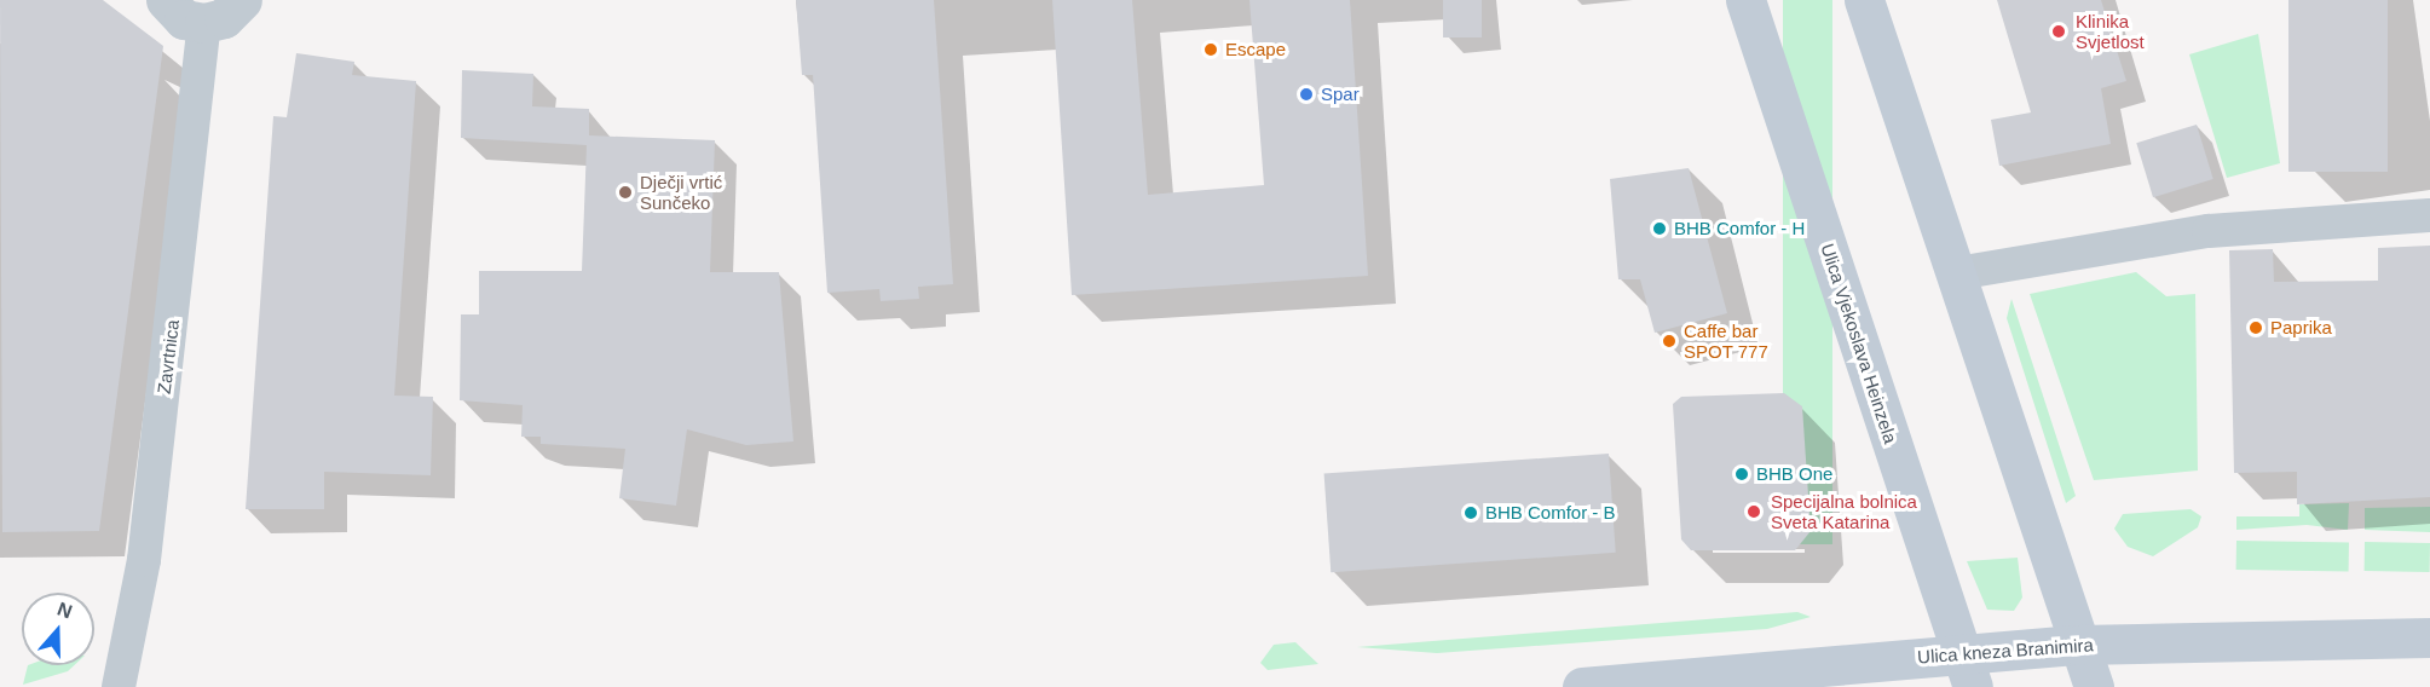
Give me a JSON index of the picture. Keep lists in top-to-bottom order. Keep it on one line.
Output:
{"streets":{"main road":["Ulica Vjekoslava Heinzela","Ulica kneza Branimira"],"street":["Zavrtnica"]},"crossings":[["Ulica Vjekoslava Heinzela","Ulica kneza Branimira"]],"places":["Klinika Svjetlost","Escape","Spar","Dječji vrtić Sunčeko","BHB Comfor - H","Paprika","Caffe bar SPOT 777","BHB One","Specijalna bolnica Sveta Katarina","BHB Comfor - B"],"north":"top"}
